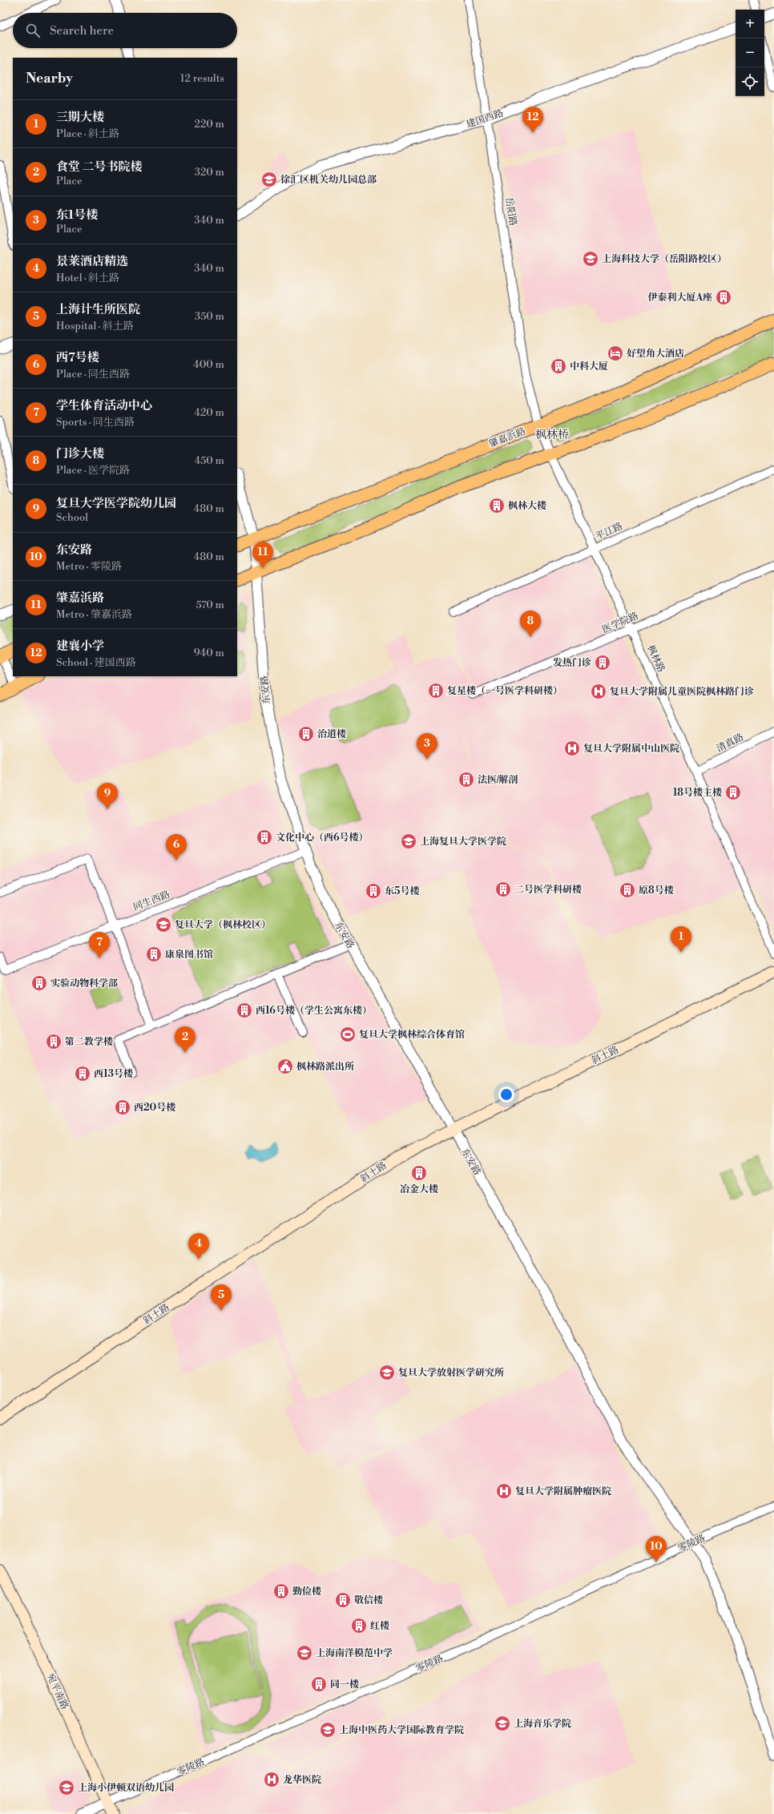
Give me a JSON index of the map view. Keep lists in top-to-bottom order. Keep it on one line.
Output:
{"streets":{"main road":["肇嘉浜路","斜土路","宛平南路"],"street":["建国西路","岳阳路","平江路","医学院路","枫林路","东安路","清真路","同生西路","零陵路"]},"crossings":[["建国西路","岳阳路"],["岳阳路","肇嘉浜路"],["岳阳路","枫林路"],["肇嘉浜路","枫林路"],["肇嘉浜路","东安路"],["平江路","枫林路"],["医学院路","枫林路"],["枫林路","清真路"],["东安路","同生西路"],["东安路","斜土路"],["东安路","零陵路"],["零陵路","宛平南路"]],"districts":["枫林桥"],"places":{"school or university":["徐汇区机关幼儿园总部","上海科技大学（岳阳路校区）","上海复旦大学医学院","复旦大学（枫林校区）","复旦大学放射医学研究所","上海南洋模范中学","上海音乐学院","上海中医药大学国际教育学院","上海小伊顿双语幼儿园"],"building":["伊泰利大厦A座","中科大厦","枫林大楼","发热门诊","复星楼（一号医学科研楼）","治道楼","法医/解剖","18号楼主楼","文化中心（西6号楼）","二号医学科研楼","原8号楼","东5号楼","康泉图书馆","实验动物科学部","西16号楼（学生公寓东楼）","第二教学楼","西13号楼","西20号楼","冶金大楼","勤俭楼","敬信楼","红楼","同一楼"],"hotel":["好望角大酒店"],"hospital":["复旦大学附属儿童医院枫林路门诊","复旦大学附属中山医院","复旦大学附属肿瘤医院","龙华医院"],"sports":["复旦大学枫林综合体育馆"],"public building":["枫林路派出所"]},"page":{"map_buttons":["+","−"],"search":"Search here","heading":["Nearby","12 results"],"list":[{"mark":"1","name":"三期大楼","note":"Place · 斜土路","value":"220 m"},{"mark":"2","name":"食堂 二号书院楼","note":"Place","value":"320 m"},{"mark":"3","name":"东1号楼","note":"Place","value":"340 m"},{"mark":"4","name":"景莱酒店精选","note":"Hotel · 斜土路","value":"340 m"},{"mark":"5","name":"上海计生所医院","note":"Hospital · 斜土路","value":"350 m"},{"mark":"6","name":"西7号楼","note":"Place · 同生西路","value":"400 m"},{"mark":"7","name":"学生体育活动中心","note":"Sports · 同生西路","value":"420 m"},{"mark":"8","name":"门诊大楼","note":"Place · 医学院路","value":"450 m"},{"mark":"9","name":"复旦大学医学院幼儿园","note":"School","value":"480 m"},{"mark":"10","name":"东安路","note":"Metro · 零陵路","value":"480 m"},{"mark":"11","name":"肇嘉浜路","note":"Metro · 肇嘉浜路","value":"570 m"},{"mark":"12","name":"建襄小学","note":"School · 建国西路","value":"940 m"}],"pins":["12","11","8","3","9","6","1","7","2","4","5","10"]}}
